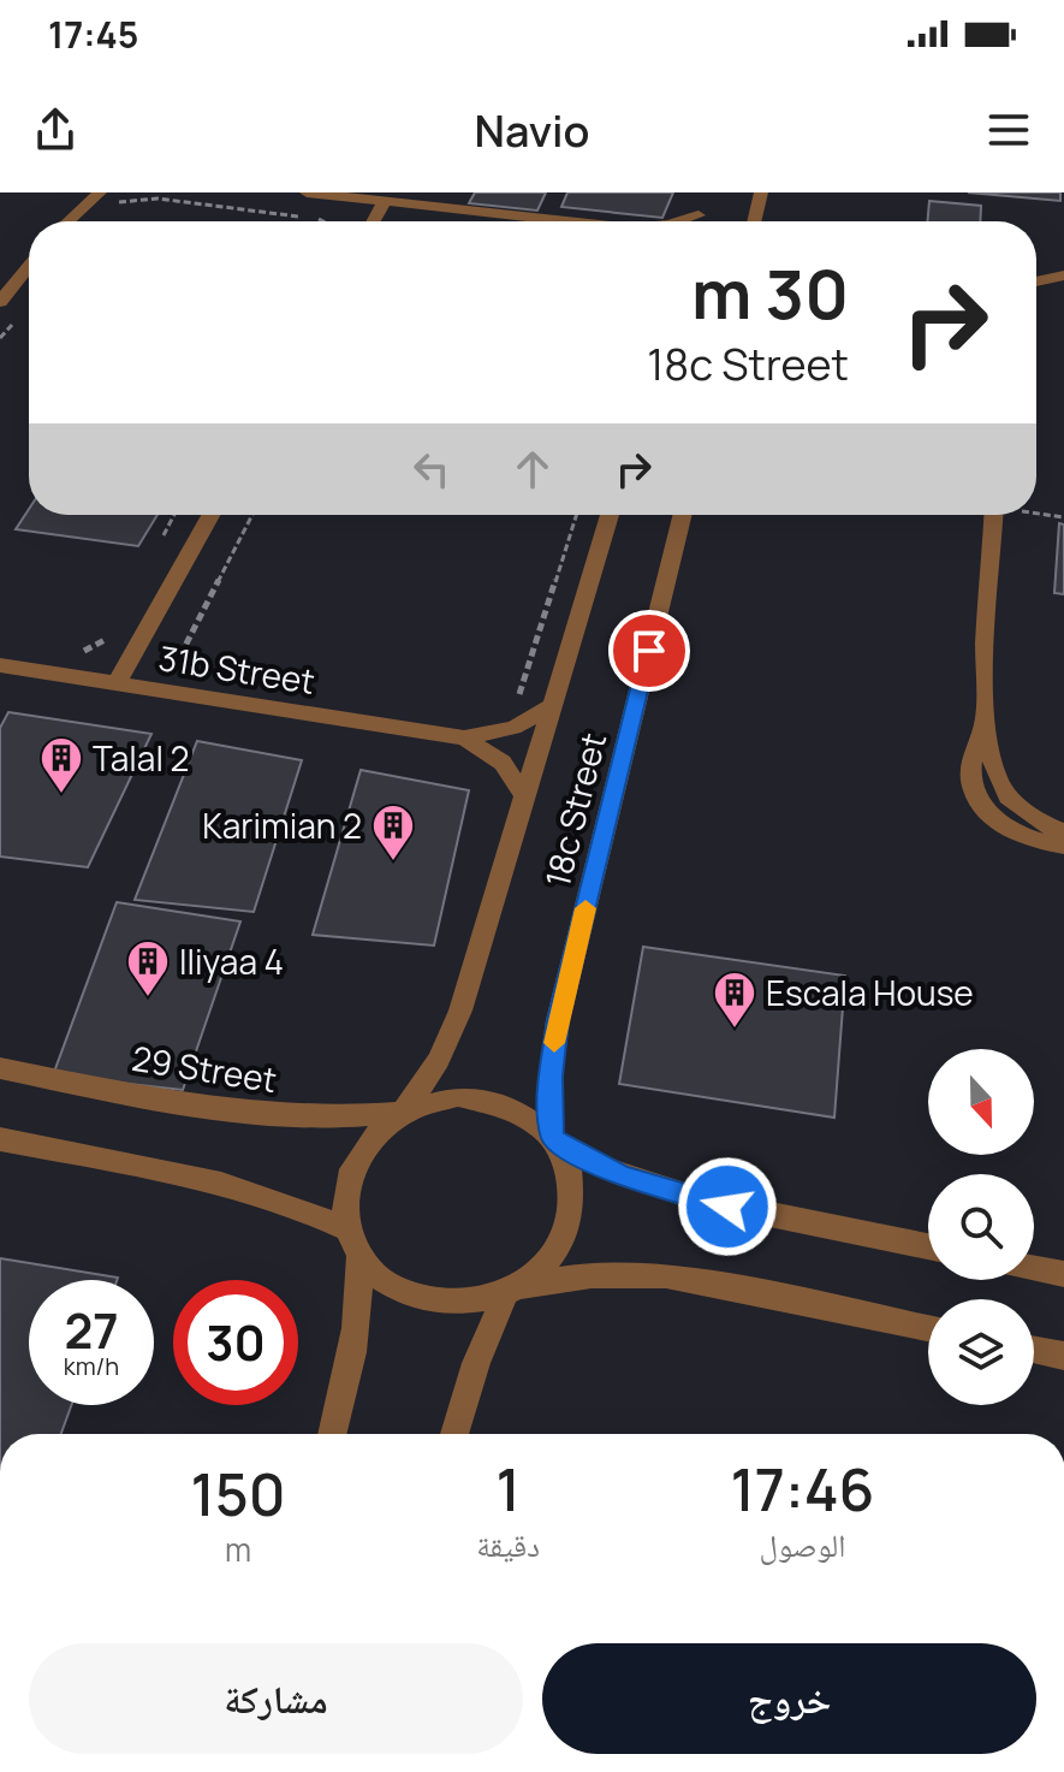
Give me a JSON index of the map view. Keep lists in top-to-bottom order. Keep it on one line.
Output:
{"streets":{"street":["31b Street","18c Street","29 Street"]},"crossings":[["31b Street","18c Street"],["18c Street","29 Street"]],"places":{"building":["Talal 2","Karimian 2","Iliyaa 4","Escala House"]},"north":"bottom","page":{"status":"17:45","header":"Navio","turn":["30 m","18c Street"],"speed":"27 km/h","limit":"30","eta":["17:46","الوصول","1","دقيقة","150","m"],"buttons":["خروج","مشاركة"]}}
